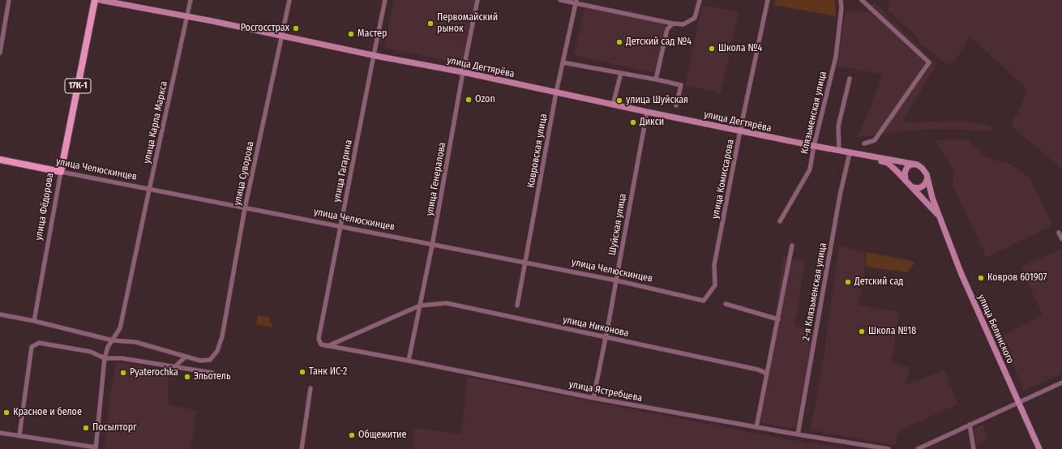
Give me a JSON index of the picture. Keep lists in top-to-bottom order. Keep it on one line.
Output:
{"streets":{"main road":["улица Дегтярёва","17К-1","улица Челюскинцев","улица Фёдорова","улица Белинского"],"street":["Клязьменская улица","улица Карла Маркса","Ковровская улица","улица Гагарина","улица Суворова","улица Генералова","улица Комиссарова","Шуйская улица","2-я Клязьменская улица","улица Никонова","улица Ястребцева"]},"crossings":[["улица Дегтярёва","Клязьменская улица"],["улица Дегтярёва","улица Карла Маркса"],["улица Дегтярёва","Ковровская улица"],["улица Дегтярёва","улица Гагарина"],["улица Дегтярёва","улица Суворова"],["улица Дегтярёва","улица Генералова"],["улица Дегтярёва","улица Комиссарова"],["улица Дегтярёва","Шуйская улица"],["улица Дегтярёва","2-я Клязьменская улица"],["улица Дегтярёва","улица Белинского"],["улица Карла Маркса","улица Челюскинцев"],["Ковровская улица","улица Челюскинцев"],["улица Челюскинцев","улица Гагарина"],["улица Челюскинцев","улица Суворова"],["улица Челюскинцев","улица Генералова"],["улица Челюскинцев","улица Комиссарова"],["улица Челюскинцев","улица Фёдорова"],["улица Челюскинцев","Шуйская улица"],["улица Гагарина","улица Ястребцева"],["улица Генералова","улица Никонова"],["улица Генералова","улица Ястребцева"],["Шуйская улица","улица Никонова"],["Шуйская улица","улица Ястребцева"],["2-я Клязьменская улица","улица Ястребцева"],["улица Никонова","улица Ястребцева"]],"places":["Первомайский рынок","Росгосстрах","Мастер","Детский сад №4","Школа №4","Ozon","улица Шуйская","Дикси","Ковров 601907","Детский сад","Школа №18","Танк ИС-2","Pyaterochka","Эльотель","Красное и белое","Посылторг","Общежитие"]}
